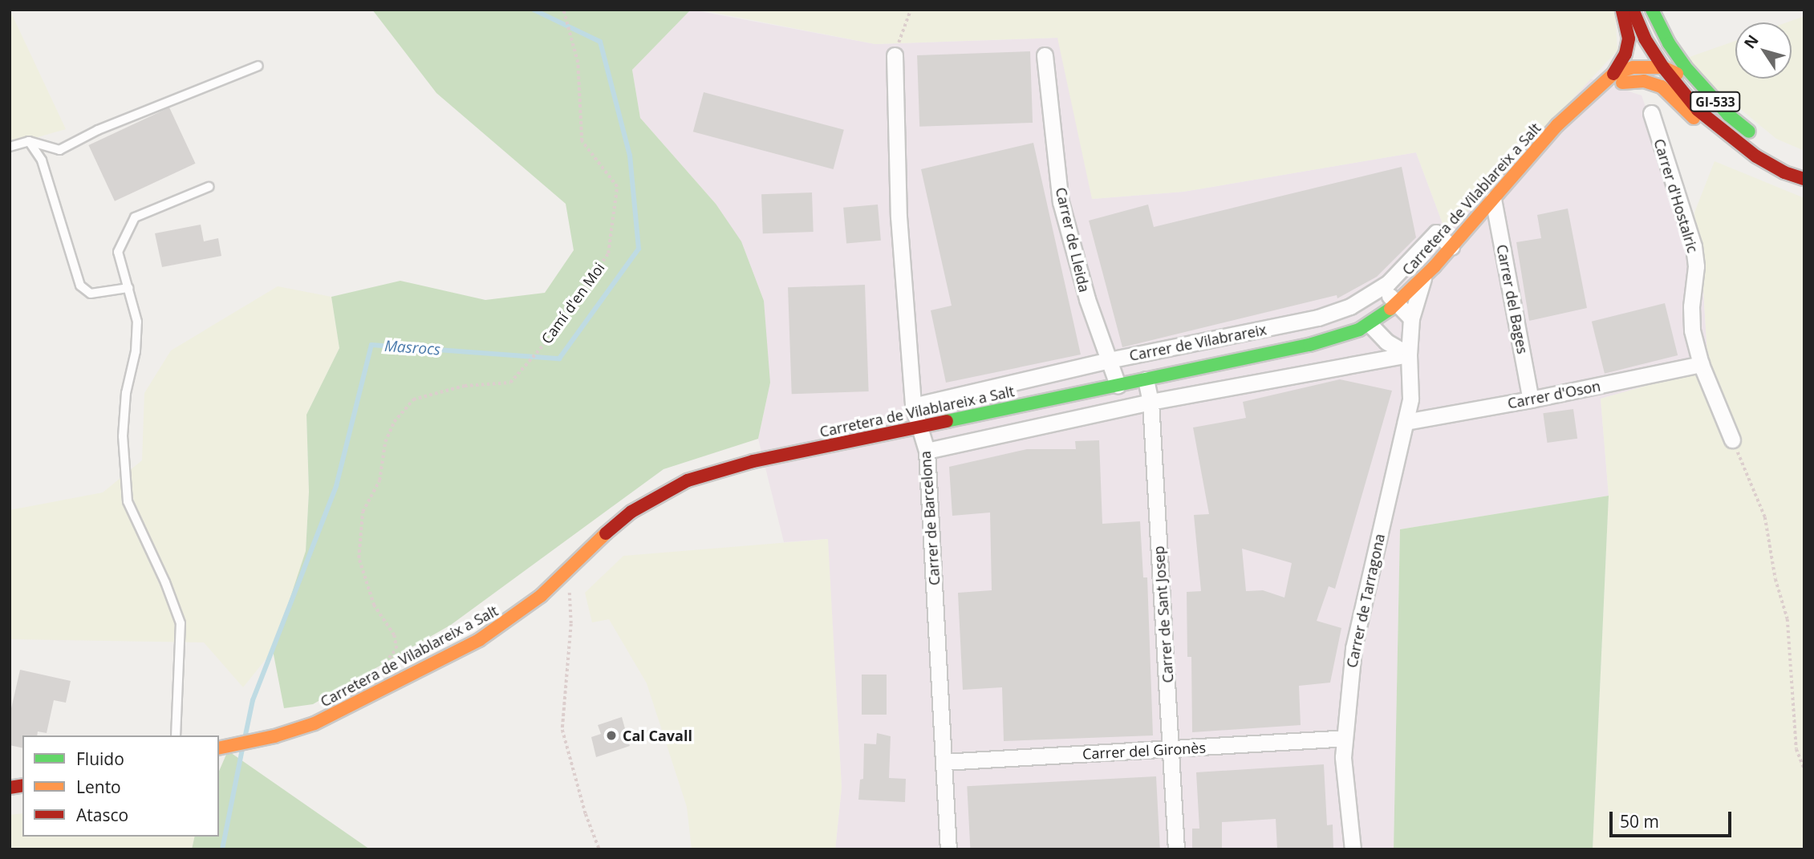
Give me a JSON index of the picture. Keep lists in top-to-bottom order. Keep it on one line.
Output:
{"streets":{"street":["GI-533","Carrer d'Hostalric","Carretera de Vilablareix a Salt","Carrer de Lleida","Carrer del Bages","Carrer de Vilabrareix","Carrer d'Oson","Carrer de Barcelona","Carrer de Tarragona","Carrer de Sant Josep","Carrer del Gironès"],"path":["Camí d'en Moi"]},"crossings":[["Carrer d'Hostalric","Carrer d'Oson"],["Carretera de Vilablareix a Salt","Carrer de Lleida"],["Carretera de Vilablareix a Salt","Carrer del Bages"],["Carretera de Vilablareix a Salt","Carrer de Vilabrareix"],["Carretera de Vilablareix a Salt","Carrer de Barcelona"],["Carretera de Vilablareix a Salt","Carrer de Tarragona"],["Carretera de Vilablareix a Salt","Carrer de Sant Josep"],["Carrer de Lleida","Carrer de Vilabrareix"],["Carrer del Bages","Carrer d'Oson"],["Carrer de Vilabrareix","Carrer de Barcelona"],["Carrer d'Oson","Carrer de Tarragona"],["Carrer de Barcelona","Carrer del Gironès"],["Carrer de Tarragona","Carrer del Gironès"],["Carrer de Sant Josep","Carrer del Gironès"]],"water":["Masrocs"],"places":["Cal Cavall"],"legend":["Fluido","Lento","Atasco"],"scale_bar":"50 m","north":"top left"}
